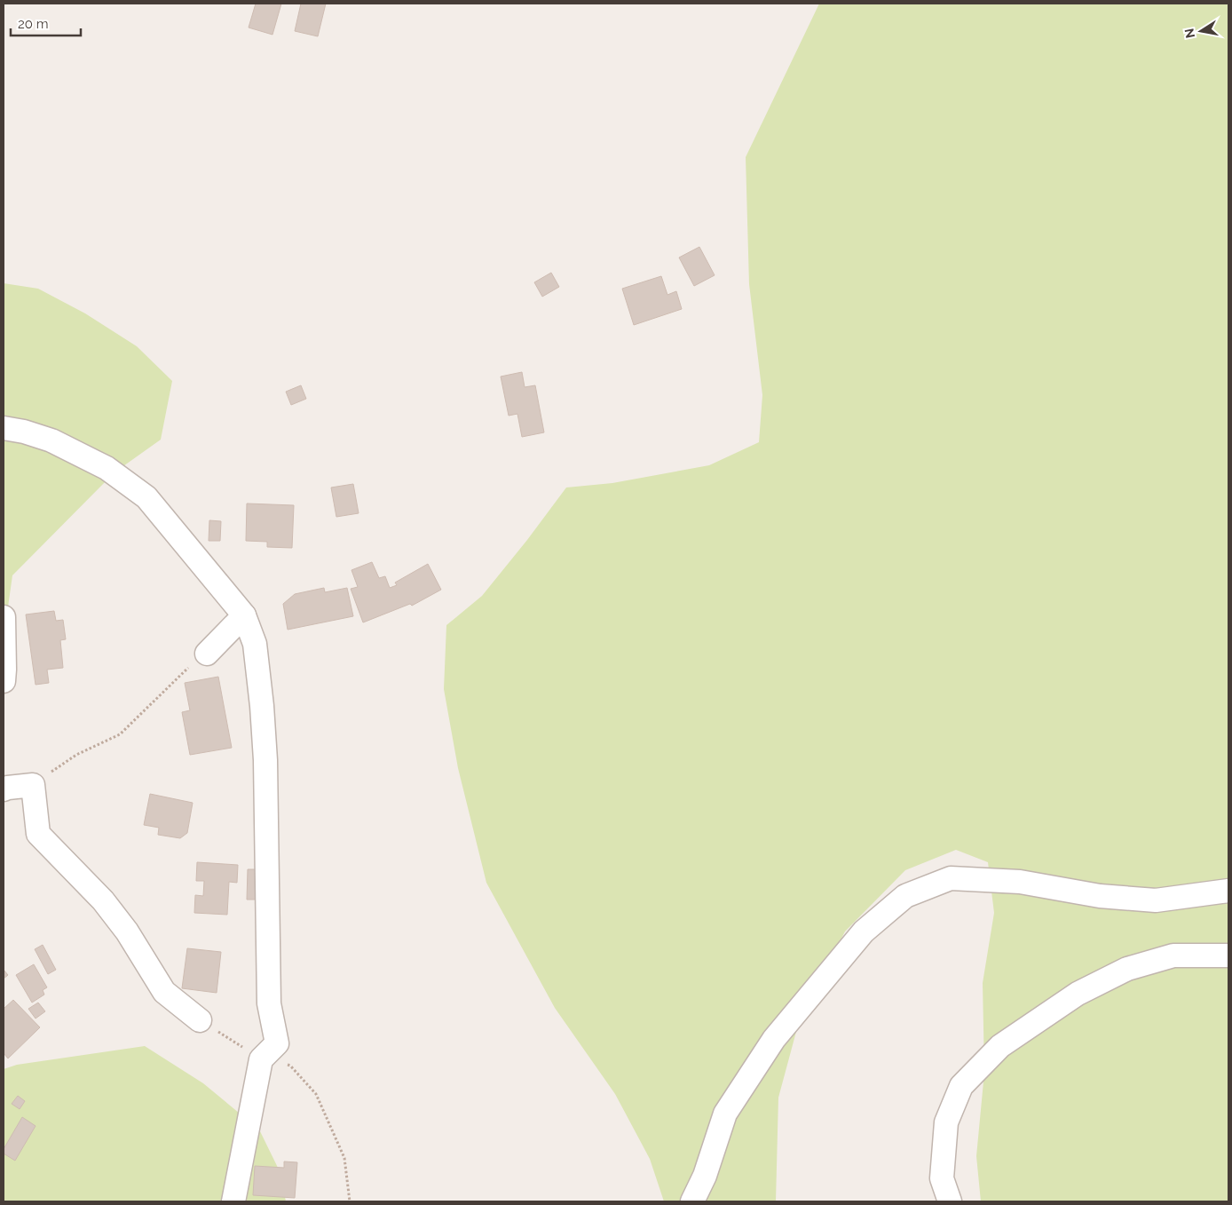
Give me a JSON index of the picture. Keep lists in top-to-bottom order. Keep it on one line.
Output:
{"scale_bar":"20 m","north":"left"}
